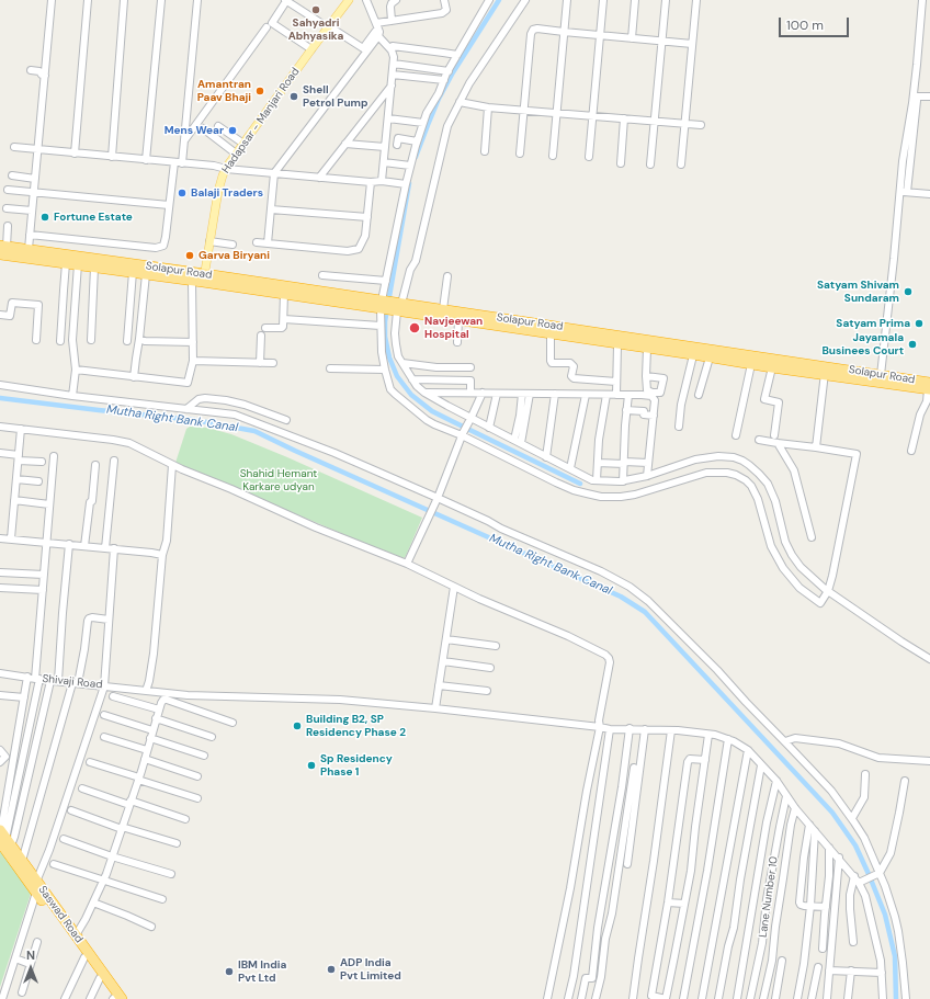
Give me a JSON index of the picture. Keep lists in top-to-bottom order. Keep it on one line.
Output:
{"streets":{"highway":["Solapur Road","Saswad Road"],"main road":["Hadapsar - Manjari Road"],"street":["Shivaji Road","Lane Number 10"]},"crossings":[["Hadapsar - Manjari Road","Solapur Road"]],"water":["Mutha Right Bank Canal"],"parks":["Shahid Hemant Karkare udyan"],"places":["Sahyadri Abhyasika","Amantran Paav Bhaji","Shell Petrol Pump","Mens Wear","Balaji Traders","Fortune Estate","Garva Biryani","Satyam Shivam Sundaram","Satyam Prima","Navjeewan Hospital","Jayamala Businees Court","Building B2, SP Residency Phase 2","Sp Residency Phase 1","ADP India Pvt Limited","IBM India Pvt Ltd"],"scale_bar":"100 m","north":"top"}
